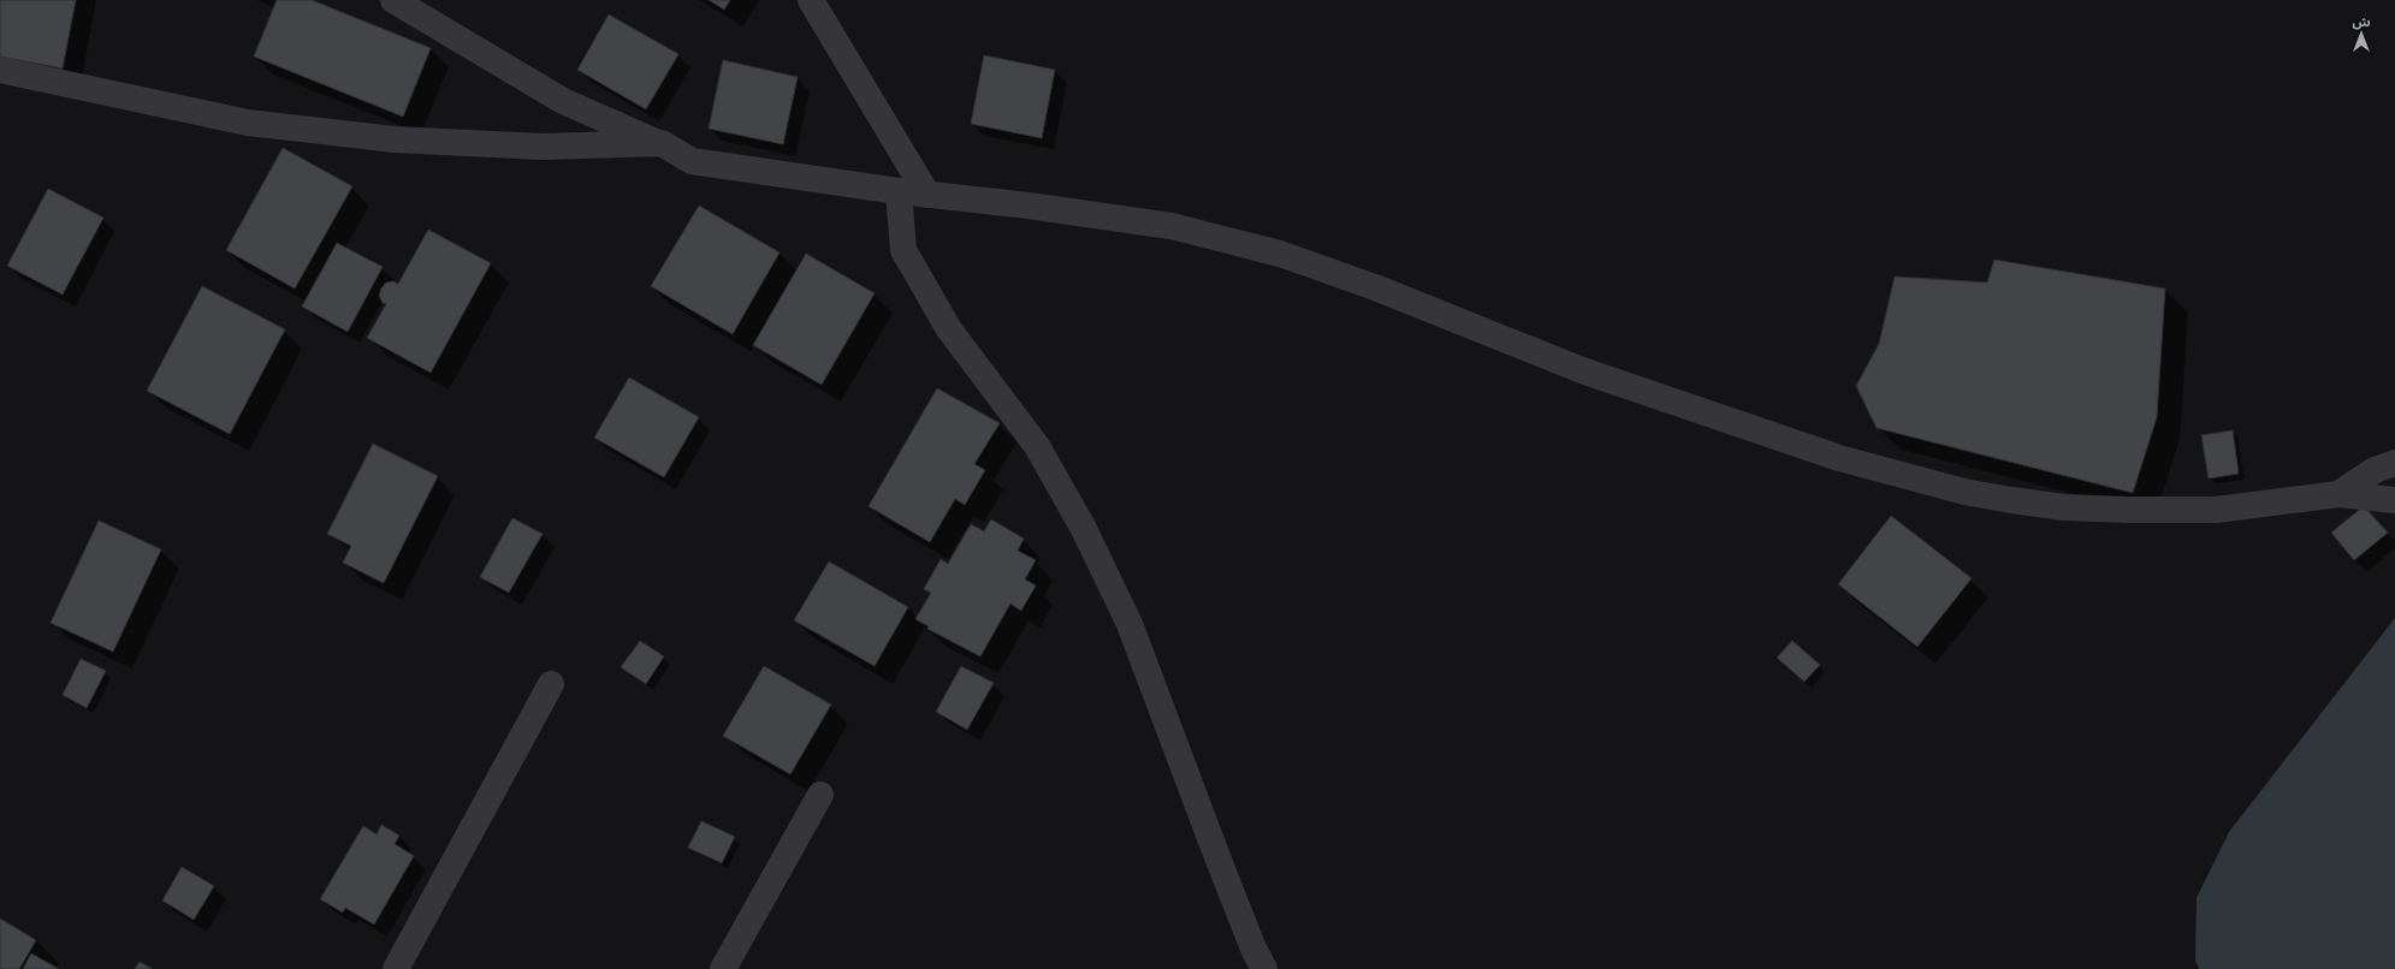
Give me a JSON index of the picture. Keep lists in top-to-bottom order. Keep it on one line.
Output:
{"north":"top"}
